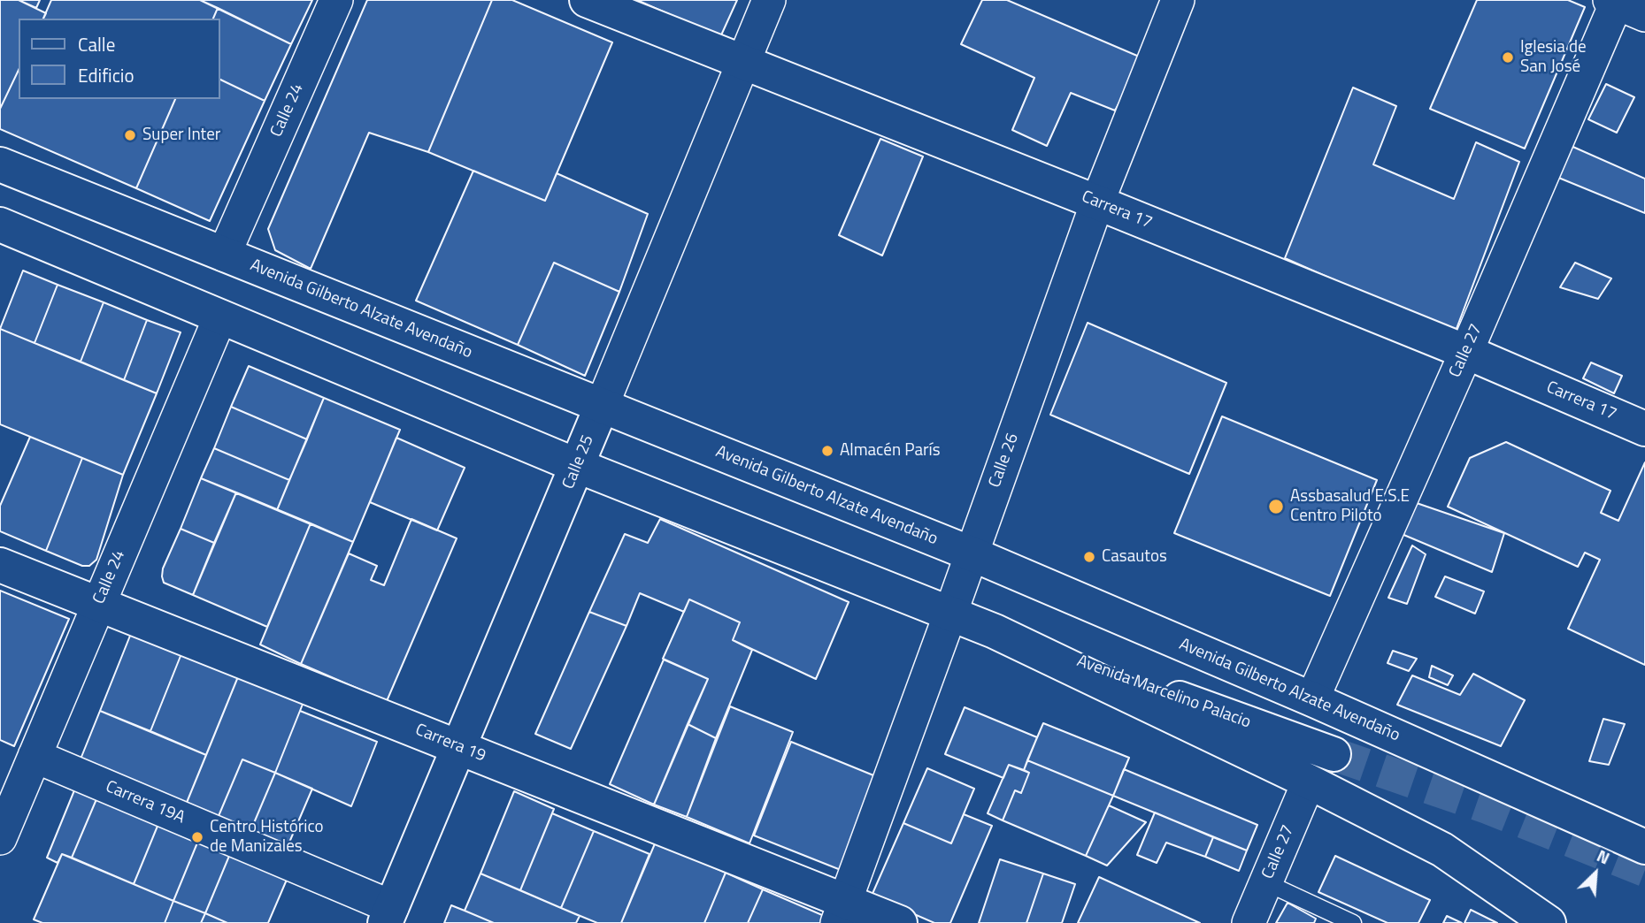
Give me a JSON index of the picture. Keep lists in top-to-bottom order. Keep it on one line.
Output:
{"streets":{"main road":["Carrera 17","Avenida Gilberto Alzate Avendaño","Calle 25","Avenida Marcelino Palacio","Carrera 19"],"street":["Calle 24","Calle 27","Calle 26","Carrera 19A"]},"crossings":[["Calle 24","Avenida Gilberto Alzate Avendaño"],["Calle 24","Carrera 19"],["Calle 24","Carrera 19A"],["Carrera 17","Calle 27"],["Carrera 17","Calle 26"],["Carrera 17","Calle 25"],["Avenida Gilberto Alzate Avendaño","Calle 27"],["Avenida Gilberto Alzate Avendaño","Calle 26"],["Avenida Gilberto Alzate Avendaño","Calle 25"],["Calle 26","Carrera 19"],["Calle 25","Carrera 19"],["Calle 25","Carrera 19A"]],"places":["Iglesia de San José","Super Inter","Almacén París","Assbasalud E.S.E Centro Piloto","Casautos","Centro Histórico de Manizales"],"legend":["Calle","Edificio"],"north":"top right"}
